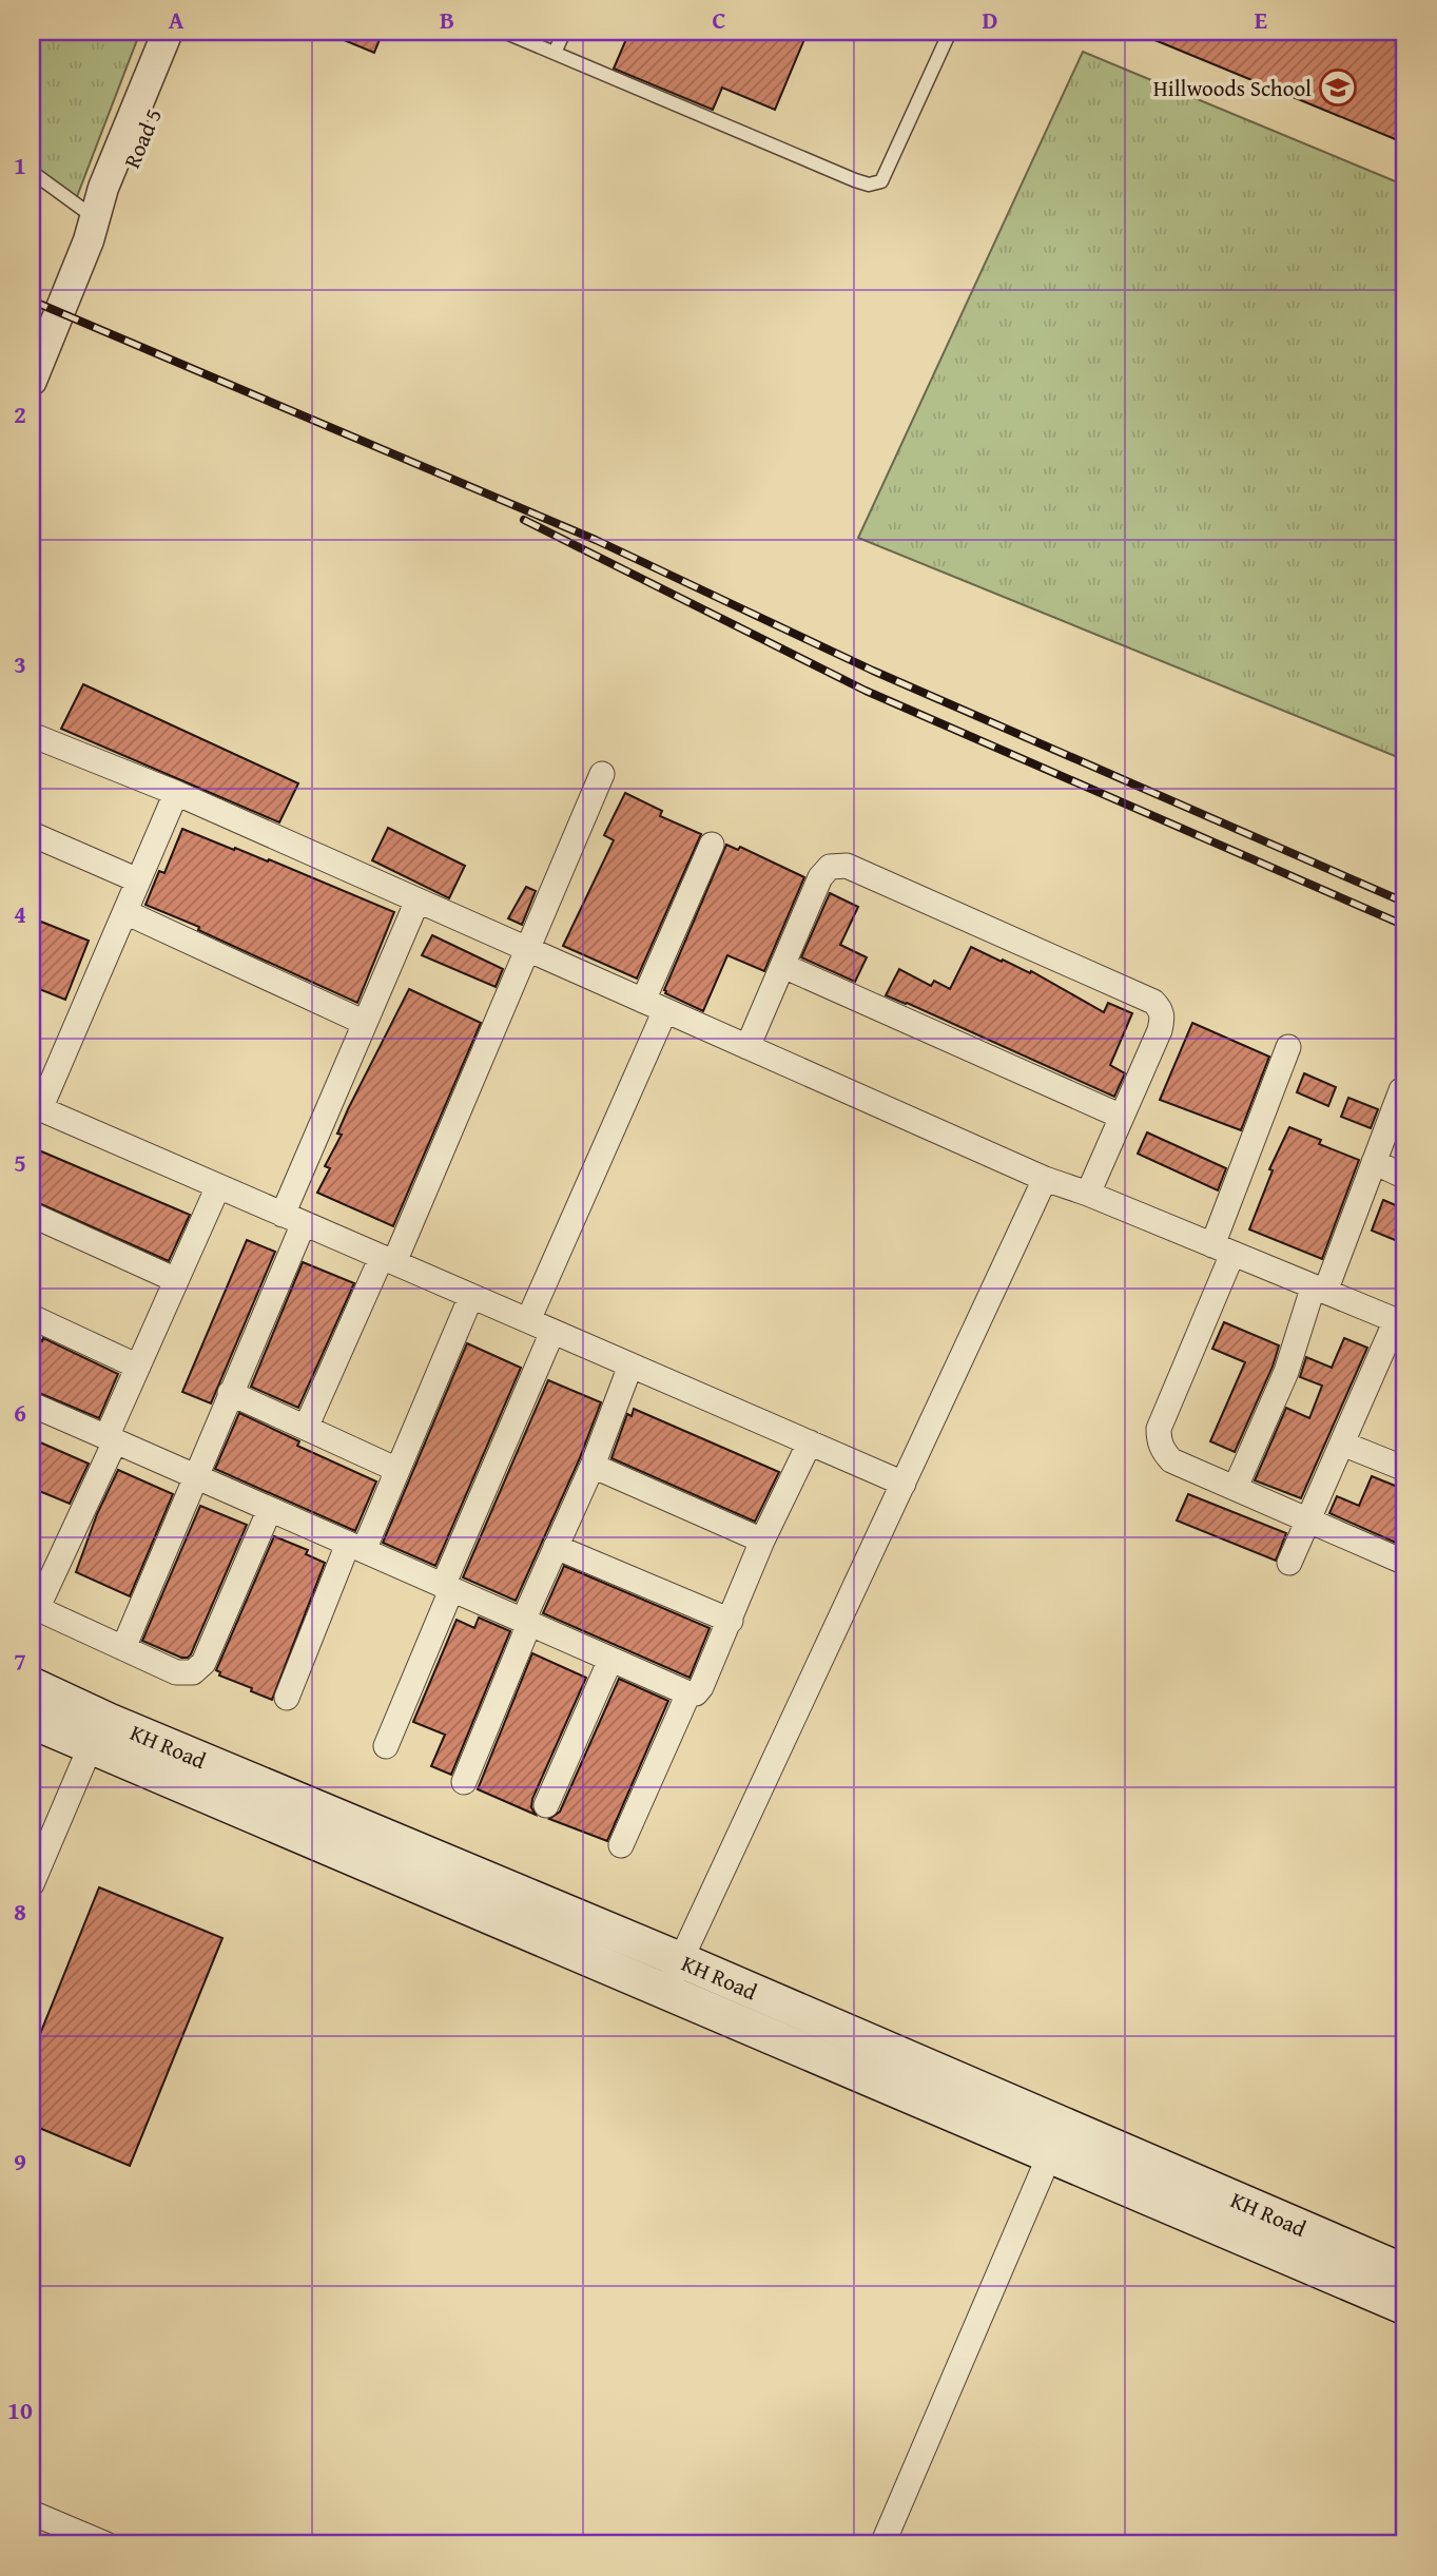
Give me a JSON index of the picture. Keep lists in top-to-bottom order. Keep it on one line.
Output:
{"streets":{"main road":["KH Road"],"street":["Road 5"]},"places":{"school or university":["Hillwoods School"]},"grid":{"columns":["A","B","C","D","E"],"rows":["1","2","3","4","5","6","7","8","9","10"]}}
